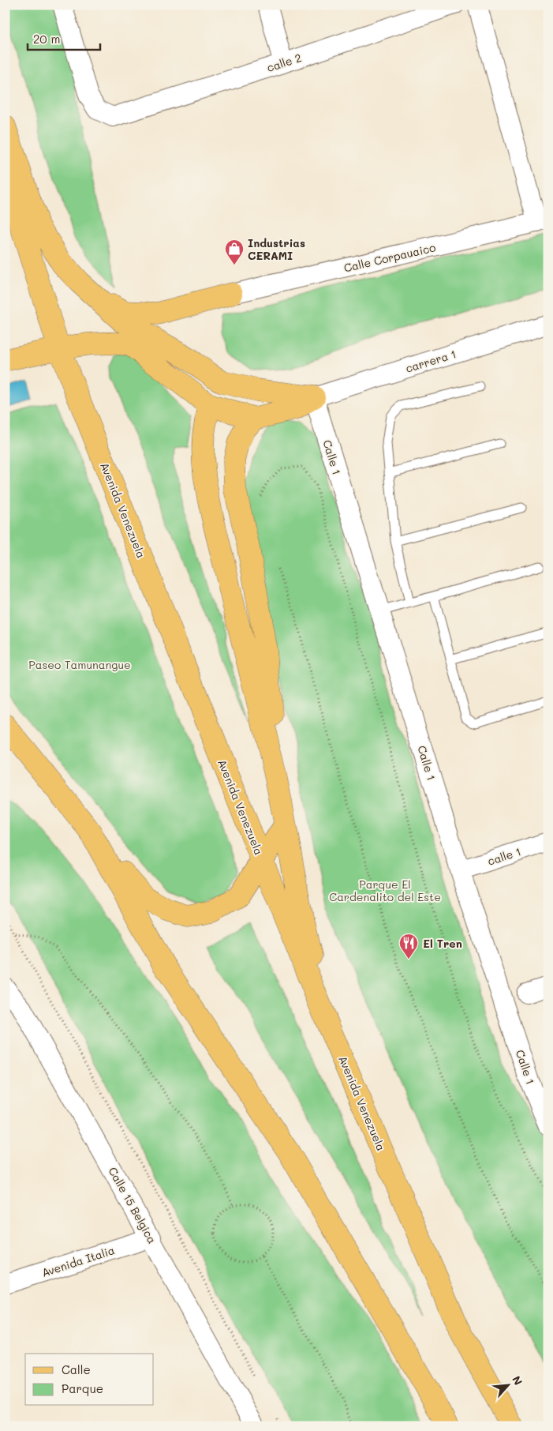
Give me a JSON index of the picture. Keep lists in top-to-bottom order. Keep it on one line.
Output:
{"streets":{"main road":["Avenida Venezuela"],"street":["calle 2","Calle Corpauaico","carrera 1","Calle 1","calle 1","Calle 15 Belgica","Avenida Italia"]},"crossings":[["carrera 1","Calle 1"],["Calle 1","calle 1"],["Calle 15 Belgica","Avenida Italia"]],"parks":["Paseo Tamunangue","Parque El Cardenalito del Este"],"places":{"shop":["Industrias CERAMI"],"restaurant":["El Tren"]},"legend":["Calle","Parque"],"scale_bar":"20 m","north":"top right"}
